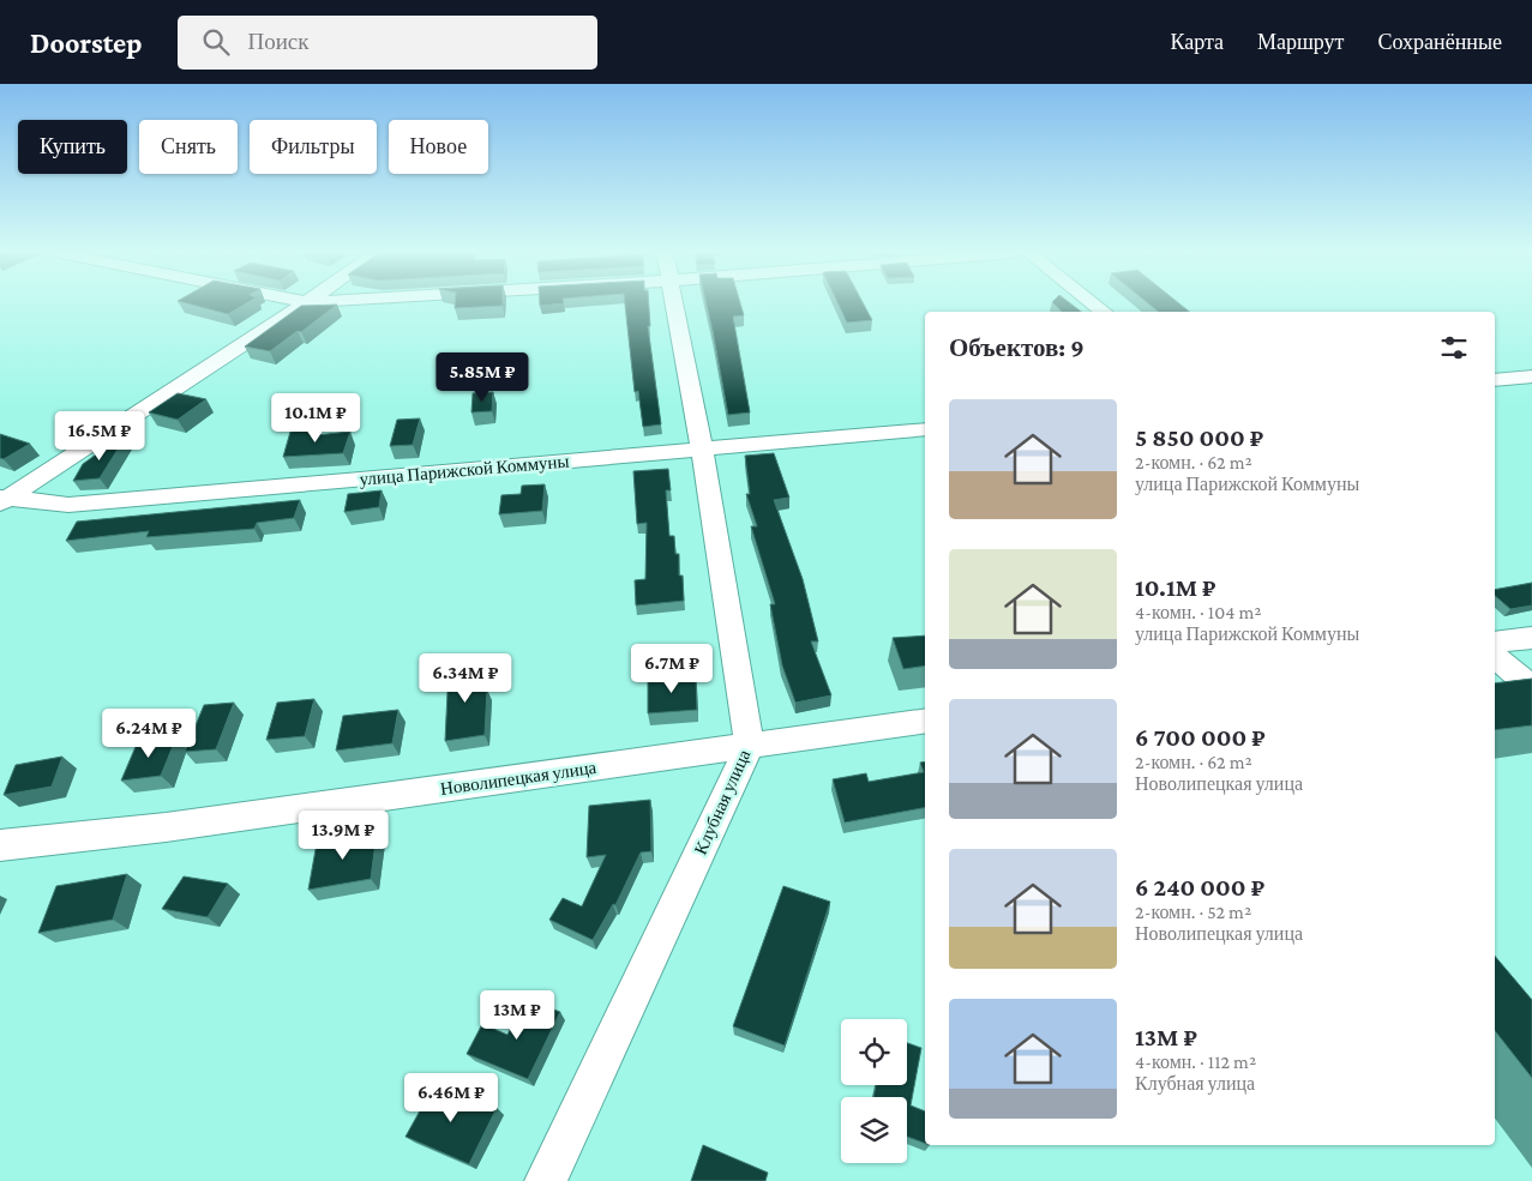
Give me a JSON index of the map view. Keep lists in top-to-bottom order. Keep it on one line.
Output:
{"streets":{"street":["улица Парижской Коммуны","Новолипецкая улица","Клубная улица"]},"crossings":[["улица Парижской Коммуны","Клубная улица"],["Новолипецкая улица","Клубная улица"]],"page":{"header":"Doorstep","search":"Поиск","nav":["Карта","Маршрут","Сохранённые"],"chip":["Купить","Снять","Фильтры","Новое"],"heading":"Объектов: 9","price":["5.85M ₽","10.1M ₽","16.5M ₽","6.7M ₽","6.34M ₽","6.24M ₽","13.9M ₽","13M ₽","6.46M ₽"],"list":[{"name":"5 850 000 ₽","note":"2-комн. · 62 m² · улица Парижской Коммуны"},{"name":"10.1M ₽","note":"4-комн. · 104 m² · улица Парижской Коммуны"},{"name":"6 700 000 ₽","note":"2-комн. · 62 m² · Новолипецкая улица"},{"name":"6 240 000 ₽","note":"2-комн. · 52 m² · Новолипецкая улица"},{"name":"13M ₽","note":"4-комн. · 112 m² · Клубная улица"}]}}
